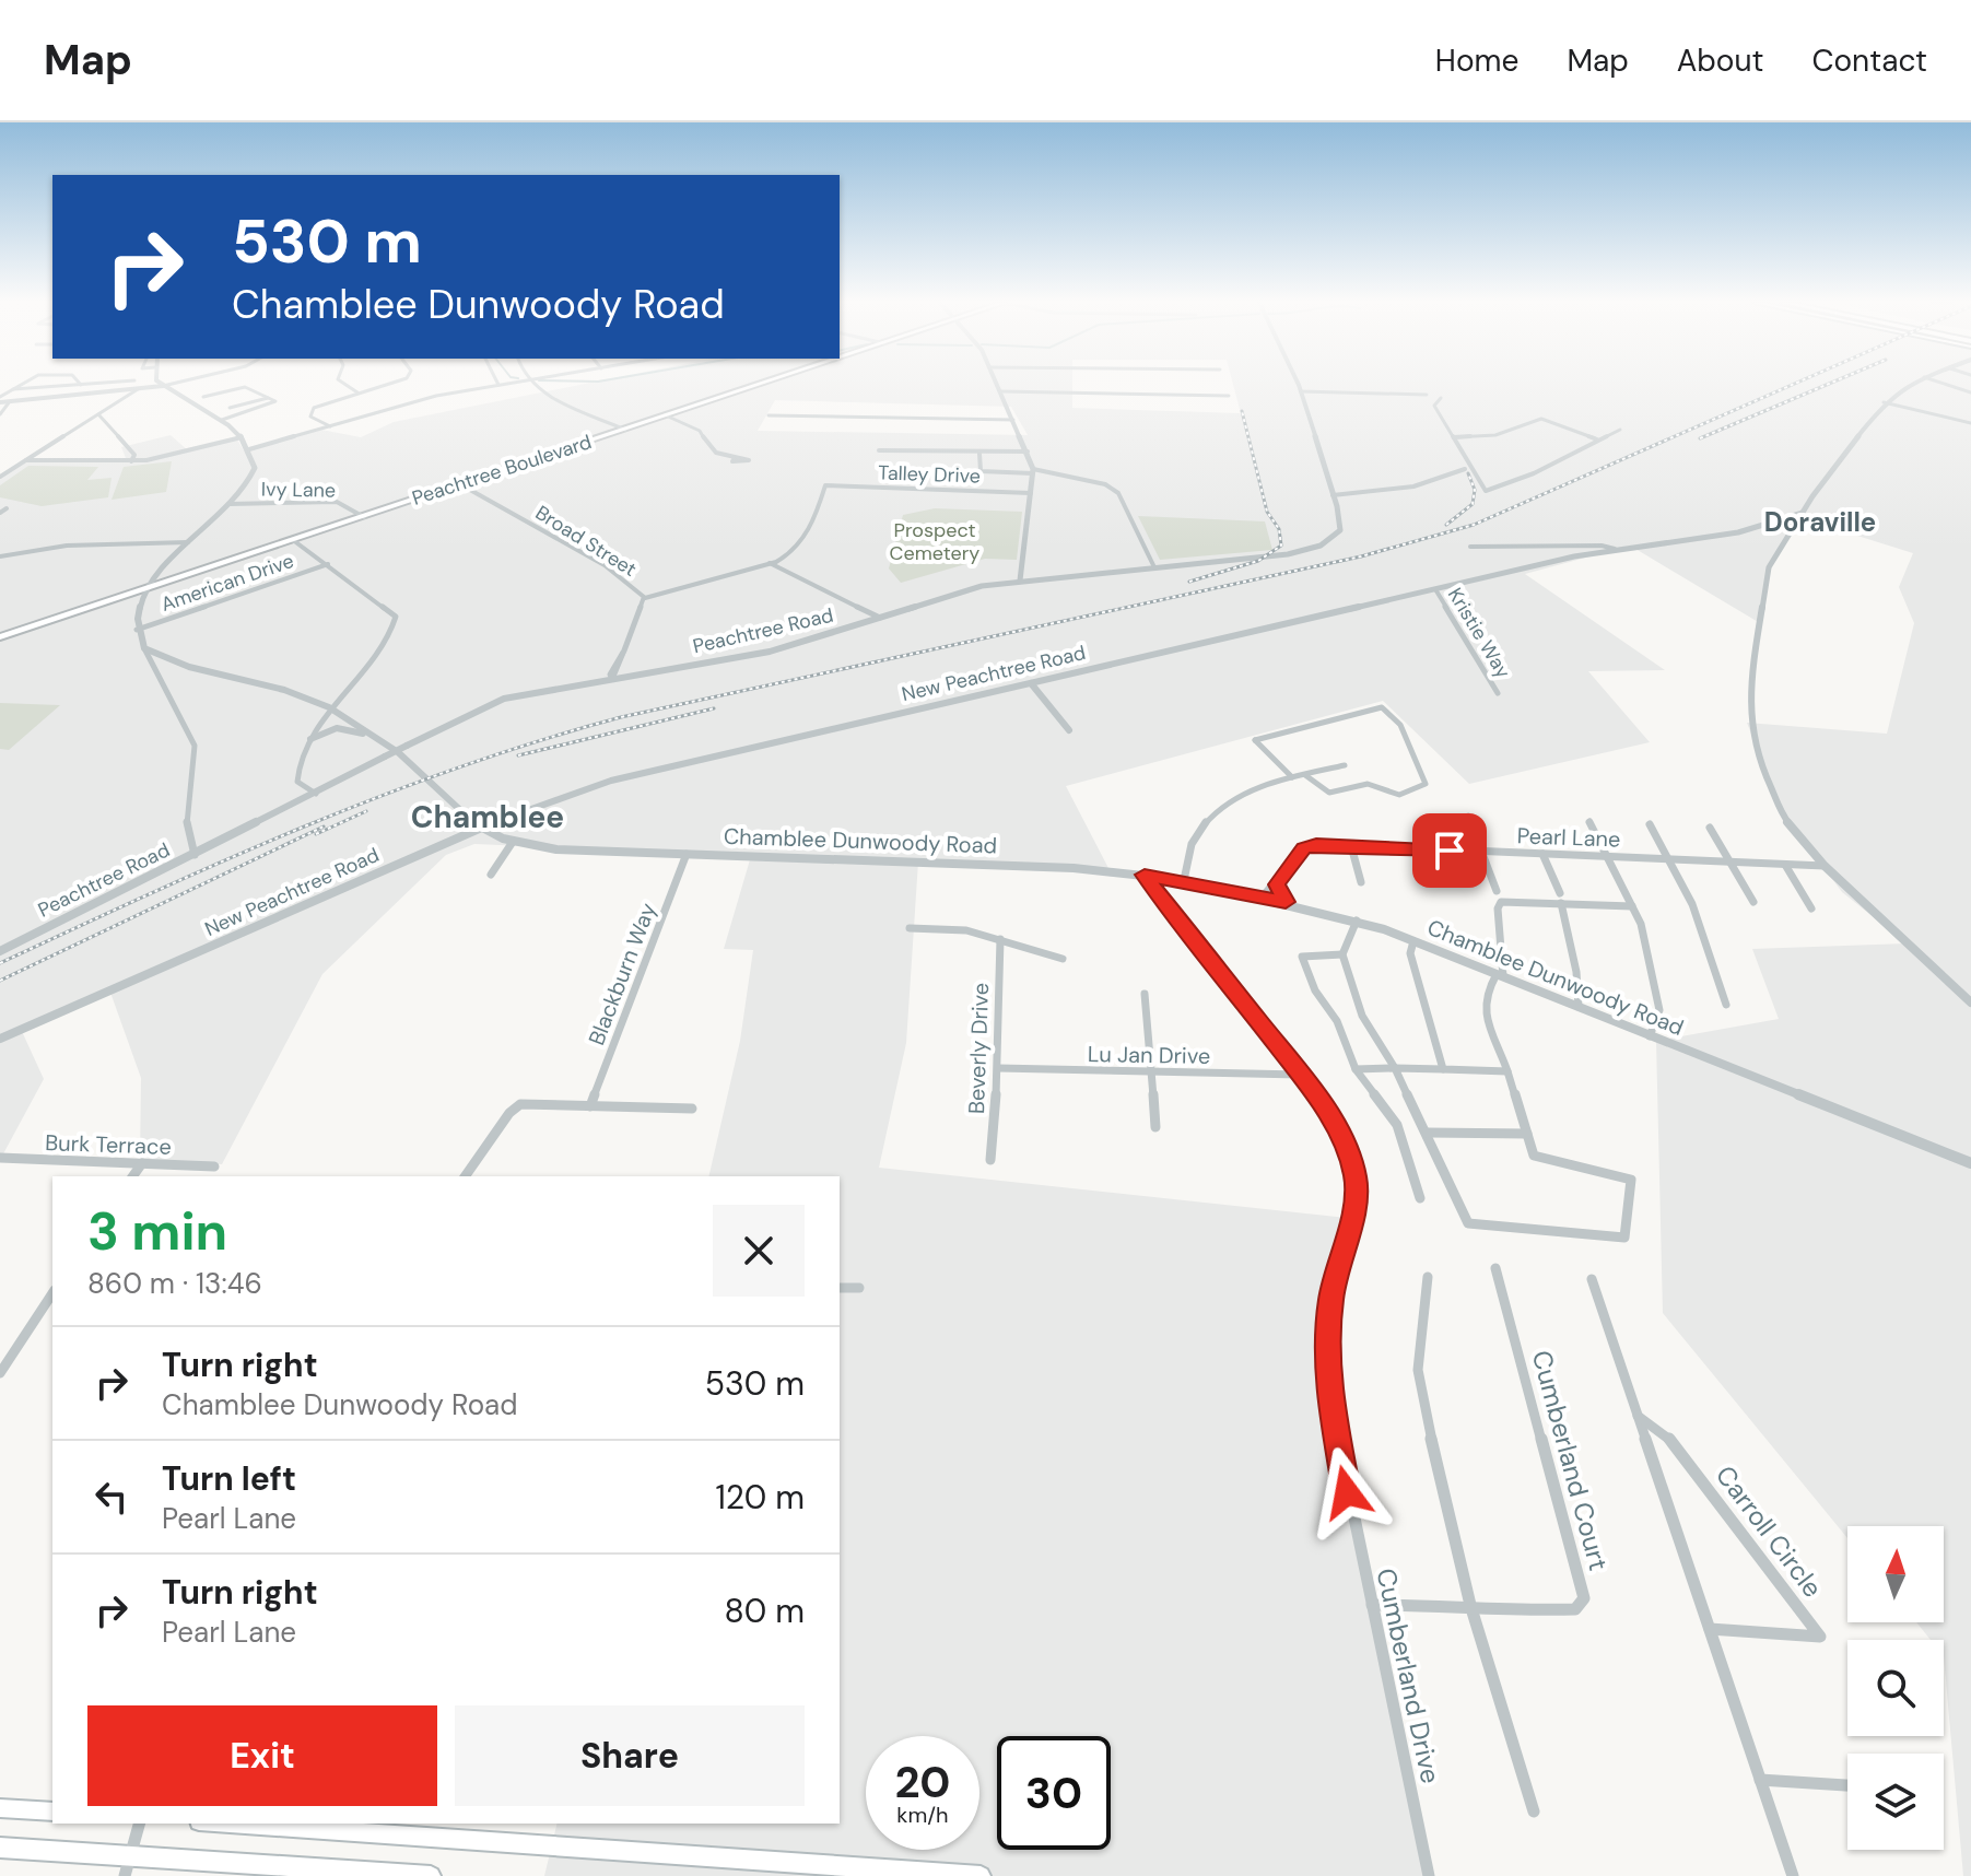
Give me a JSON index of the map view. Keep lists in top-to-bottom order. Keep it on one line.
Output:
{"streets":{"highway":["Peachtree Boulevard"],"street":["Talley Drive","Ivy Lane","Broad Street","American Drive","Peachtree Road","Kristie Way","New Peachtree Road","Pearl Lane","Chamblee Dunwoody Road","Blackburn Way","Beverly Drive","Lu Jan Drive","Burk Terrace","Cumberland Court","Carroll Circle","Cumberland Drive"]},"crossings":[["Peachtree Boulevard","Ivy Lane"],["Peachtree Boulevard","Broad Street"],["Broad Street","Peachtree Road"],["Kristie Way","New Peachtree Road"],["New Peachtree Road","Chamblee Dunwoody Road"],["Pearl Lane","Chamblee Dunwoody Road"],["Chamblee Dunwoody Road","Blackburn Way"],["Chamblee Dunwoody Road","Cumberland Drive"],["Beverly Drive","Lu Jan Drive"],["Lu Jan Drive","Cumberland Drive"],["Cumberland Court","Cumberland Drive"]],"districts":["Doraville","Chamblee"],"parks":["Prospect Cemetery"],"north":"top","page":{"header":"Map","nav":["Home","Map","About","Contact"],"turn":["530 m","Chamblee Dunwoody Road"],"heading":["3 min","860 m · 13:46"],"list":[{"name":"Turn right","note":"Chamblee Dunwoody Road","value":"530 m"},{"name":"Turn left","note":"Pearl Lane","value":"120 m"},{"name":"Turn right","note":"Pearl Lane","value":"80 m"}],"buttons":["Exit","Share"],"speed":"20 km/h","limit":"30"}}
